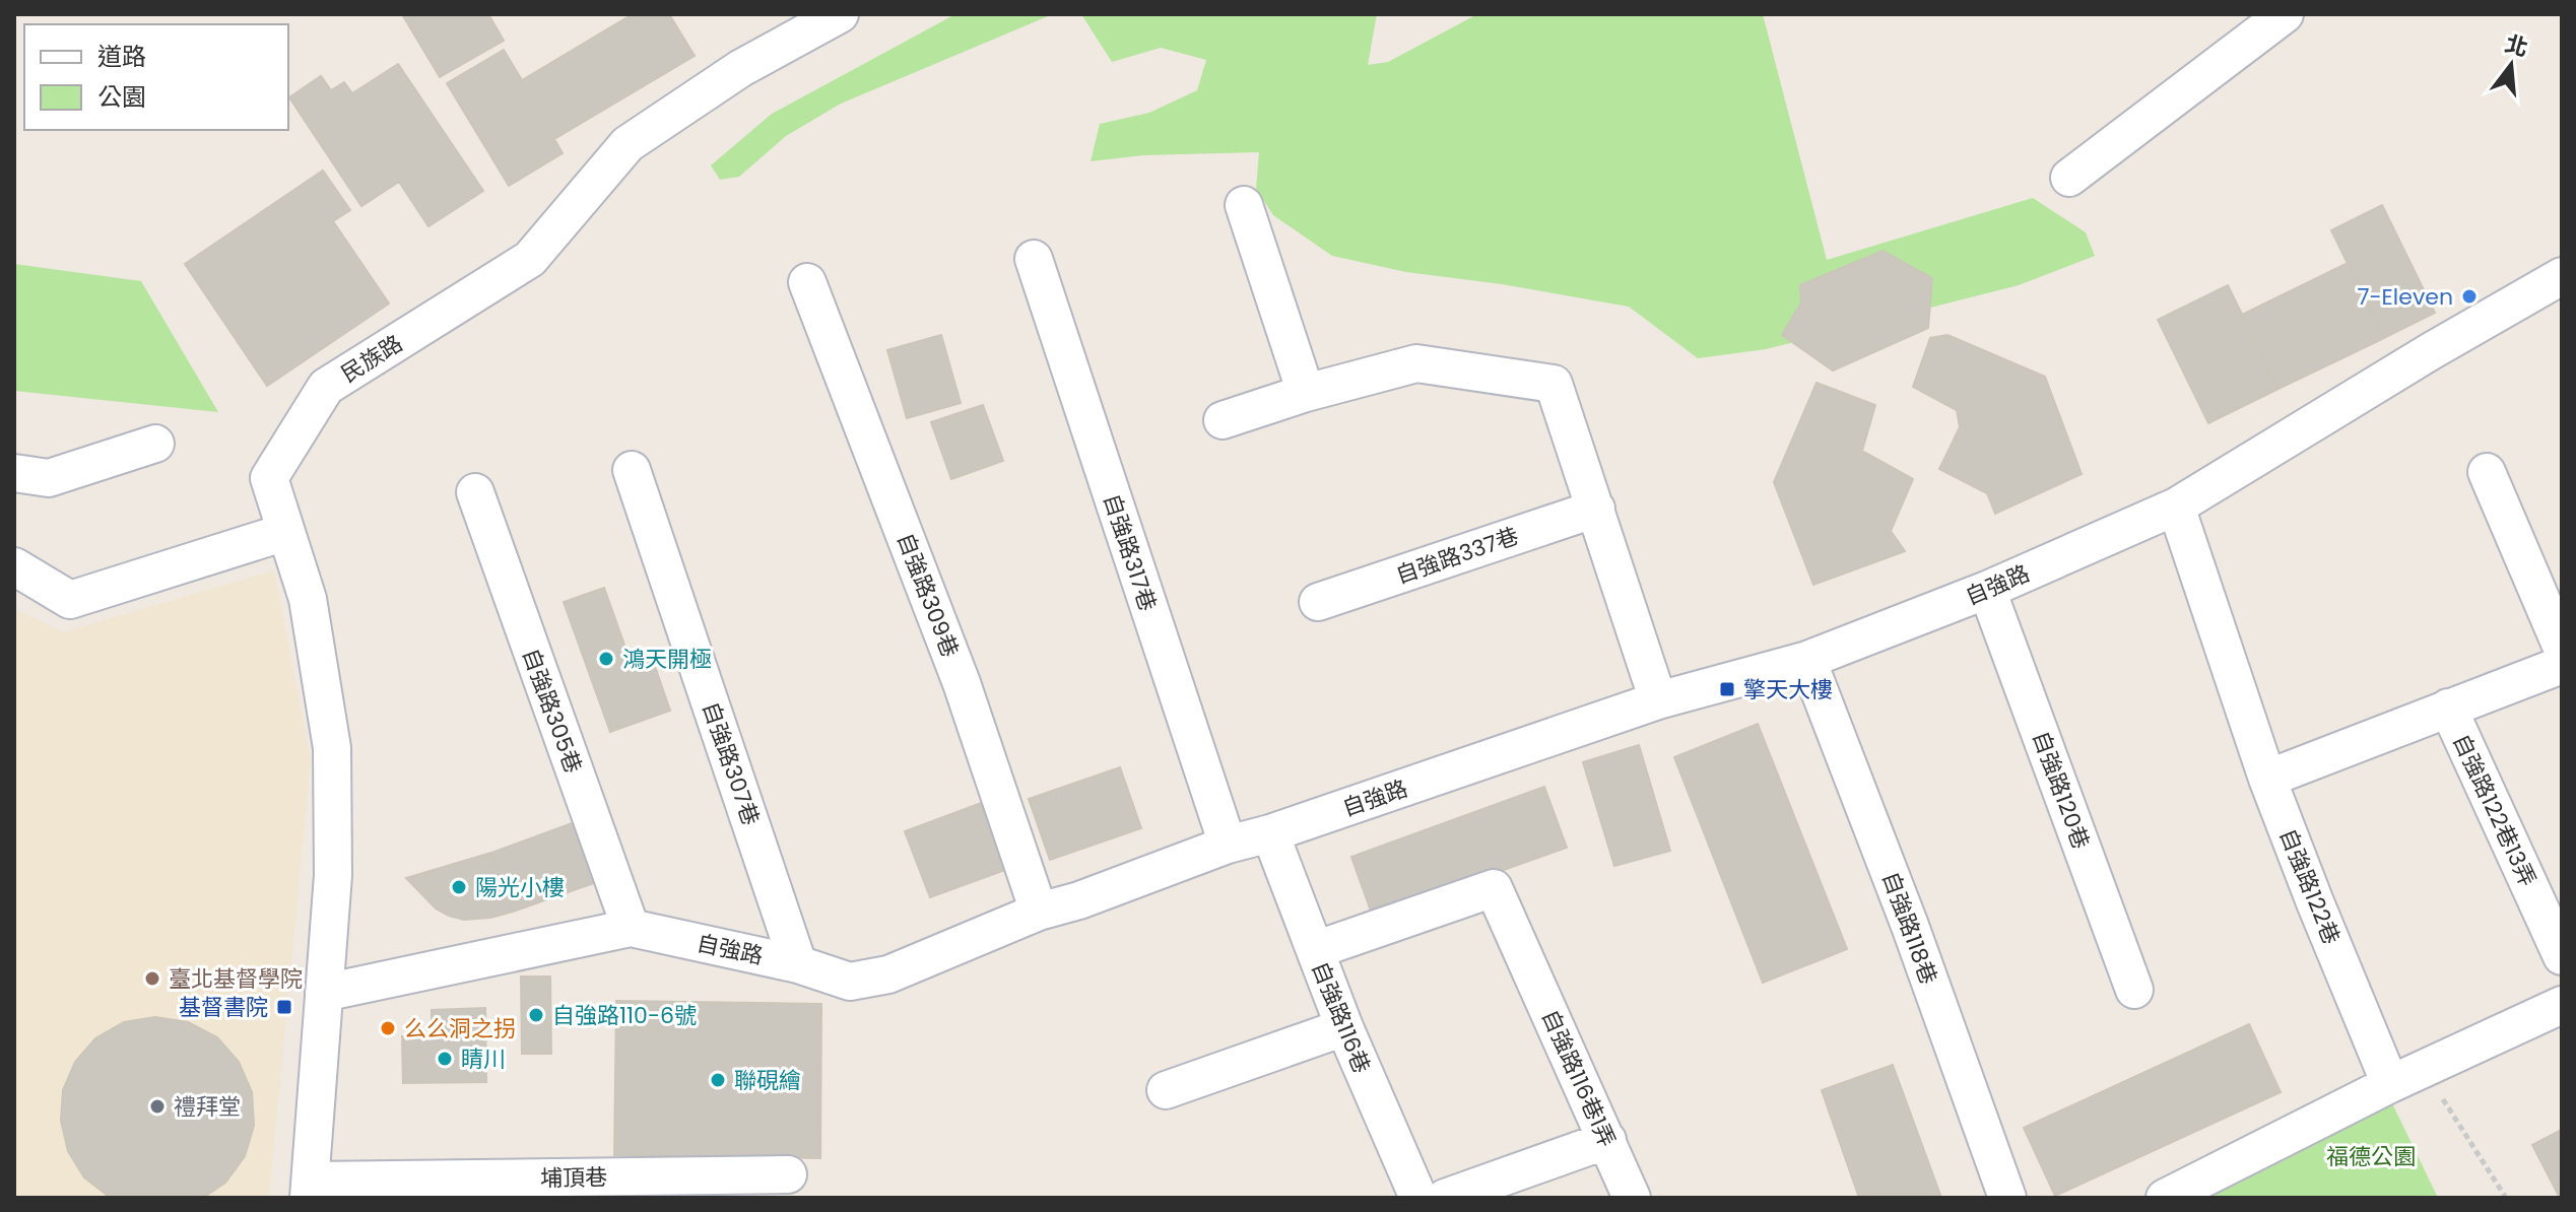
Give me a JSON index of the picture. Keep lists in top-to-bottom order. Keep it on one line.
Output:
{"streets":{"street":["民族路","自強路317巷","自強路337巷","自強路","自強路309巷","自強路305巷","自強路307巷","自強路120巷","自強路122巷13弄","自強路122巷","自強路118巷","自強路116巷","自強路116巷1弄","埔頂巷"]},"crossings":[["民族路","自強路"],["自強路317巷","自強路"],["自強路","自強路309巷"],["自強路","自強路305巷"],["自強路","自強路307巷"],["自強路","自強路120巷"],["自強路","自強路122巷"],["自強路","自強路118巷"],["自強路","自強路116巷"],["自強路122巷13弄","自強路122巷"],["自強路116巷","自強路116巷1弄"]],"parks":["福德公園"],"places":{"other":["7-Eleven","鴻天開極","陽光小樓","臺北基督學院","自強路110-6號","么么洞之拐","睛川","聯硯繪","禮拜堂"],"transit":["擎天大樓","基督書院"]},"legend":["道路","公園"],"north":"top"}
